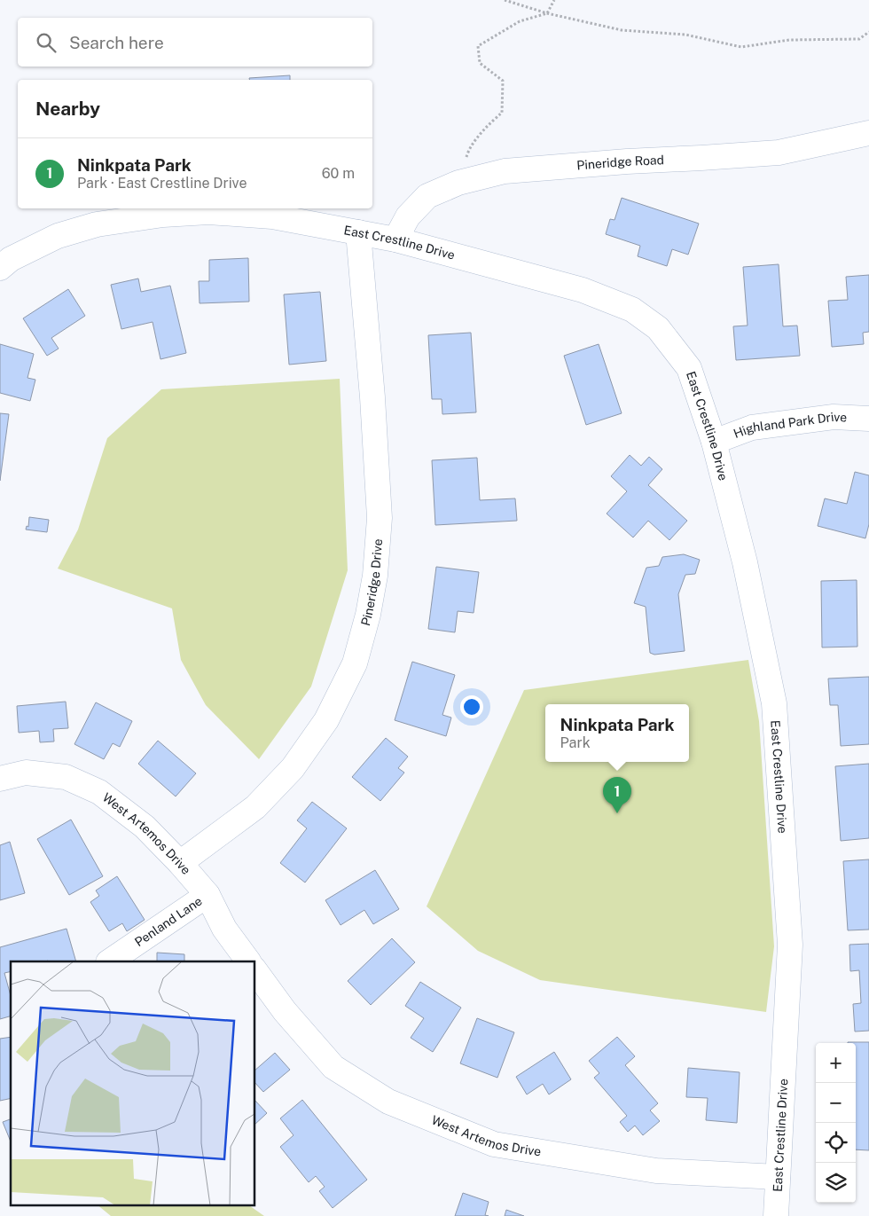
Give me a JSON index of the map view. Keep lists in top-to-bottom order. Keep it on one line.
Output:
{"streets":{"street":["Pineridge Road","East Crestline Drive","Highland Park Drive","Pineridge Drive","West Artemos Drive","Penland Lane"]},"crossings":[["Pineridge Road","East Crestline Drive"],["East Crestline Drive","Highland Park Drive"],["East Crestline Drive","Pineridge Drive"],["East Crestline Drive","West Artemos Drive"],["Pineridge Drive","West Artemos Drive"],["West Artemos Drive","Penland Lane"]],"page":{"search":"Search here","heading":"Nearby","list":[{"mark":"1","name":"Ninkpata Park","note":"Park · East Crestline Drive","value":"60 m"}],"popup":["Ninkpata Park","Park"],"pins":"1","map_buttons":["+","−"]}}
